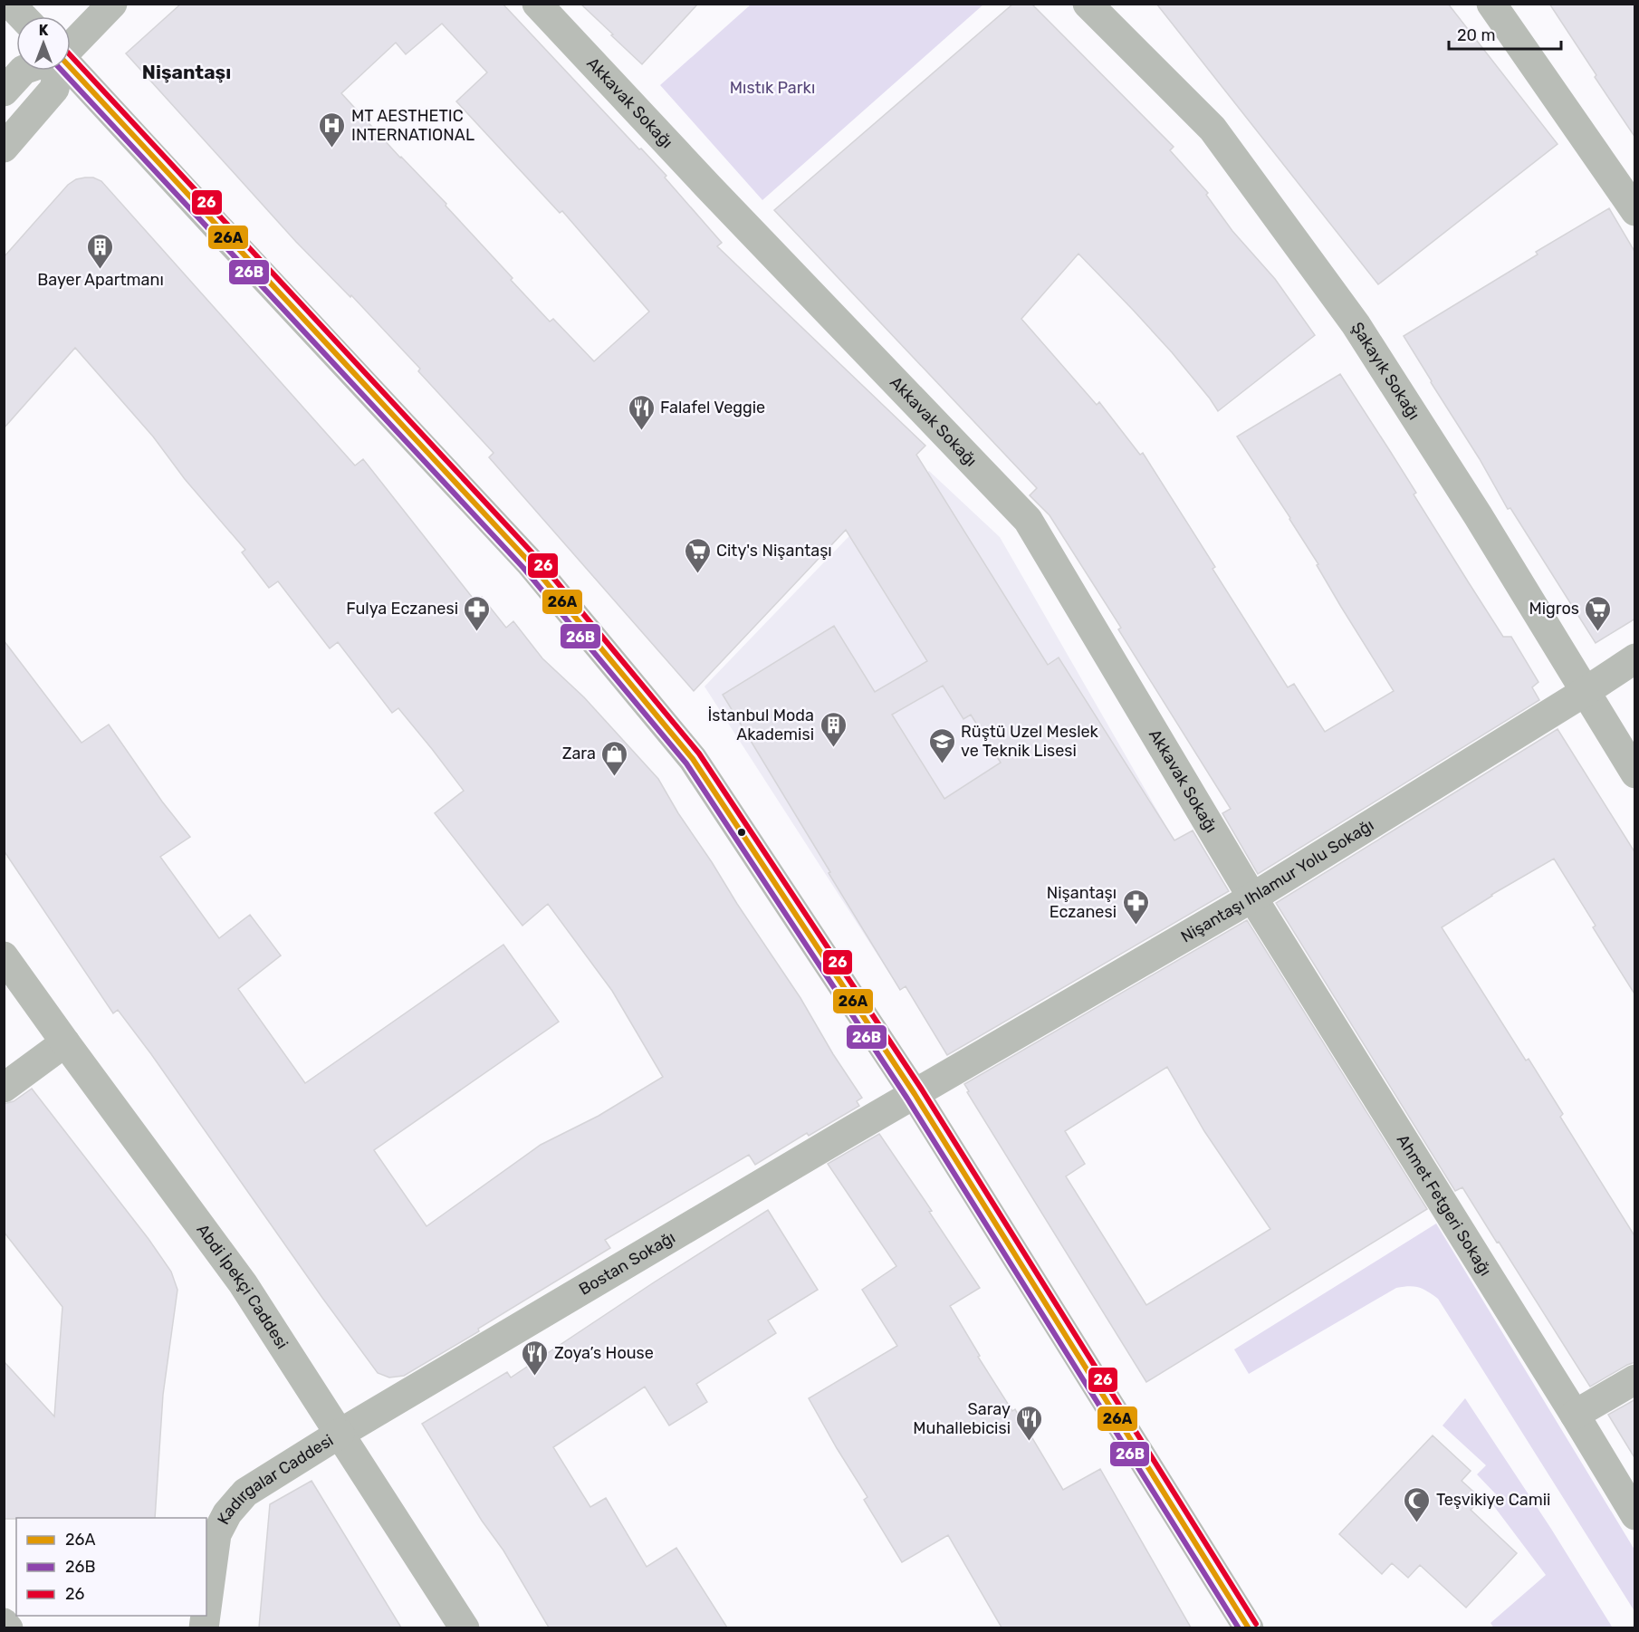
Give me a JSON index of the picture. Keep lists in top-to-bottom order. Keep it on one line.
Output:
{"streets":{"street":["Akkavak Sokağı","Şakayık Sokağı","Nişantaşı Ihlamur Yolu Sokağı","Ahmet Fetgeri Sokağı","Bostan Sokağı","Abdi İpekçi Caddesi","Kadırgalar Caddesi"]},"crossings":[["Akkavak Sokağı","Nişantaşı Ihlamur Yolu Sokağı"],["Akkavak Sokağı","Ahmet Fetgeri Sokağı"],["Şakayık Sokağı","Nişantaşı Ihlamur Yolu Sokağı"],["Nişantaşı Ihlamur Yolu Sokağı","Ahmet Fetgeri Sokağı"],["Nişantaşı Ihlamur Yolu Sokağı","Bostan Sokağı"],["Bostan Sokağı","Abdi İpekçi Caddesi"],["Bostan Sokağı","Kadırgalar Caddesi"],["Abdi İpekçi Caddesi","Kadırgalar Caddesi"]],"districts":["Nişantaşı"],"parks":["Mıstık Parkı"],"places":{"hospital":["MT AESTHETIC INTERNATIONAL"],"building":["Bayer Apartmanı","İstanbul Moda Akademisi"],"restaurant":["Falafel Veggie","Zoya’s House","Saray Muhallebicisi"],"supermarket":["City's Nişantaşı","Migros"],"pharmacy":["Fulya Eczanesi","Nişantaşı Eczanesi"],"school or university":["Rüştü Uzel Meslek ve Teknik Lisesi"],"shop":["Zara"],"mosque":["Teşvikiye Camii"]},"lines":["transit line 26","transit line 26A","transit line 26B"],"legend":["26A","26B","26"],"scale_bar":"20 m","north":"top"}
